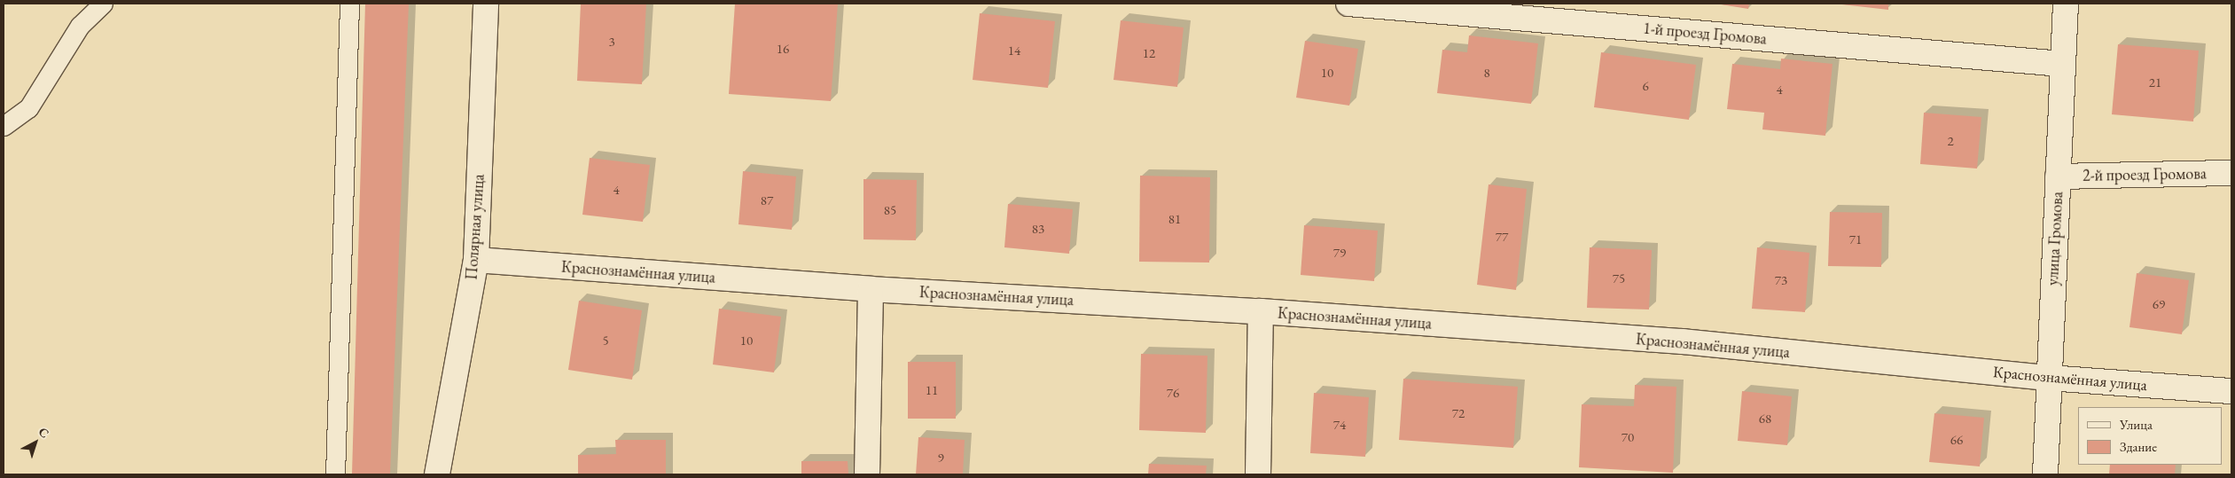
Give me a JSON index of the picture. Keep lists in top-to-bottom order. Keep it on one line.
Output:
{"streets":{"street":["1-й проезд Громова","2-й проезд Громова","Полярная улица","улица Громова","Краснознамённая улица"]},"crossings":[["1-й проезд Громова","улица Громова"],["2-й проезд Громова","улица Громова"],["Полярная улица","Краснознамённая улица"],["улица Громова","Краснознамённая улица"]],"house_numbers":["3","16","14","12","10","8","21","6","4","2","4","87","85","81","83","77","71","79","75","73","69","5","10","11","76","72","68","74","70","66","9"],"legend":["Улица","Здание"],"north":"top right"}
